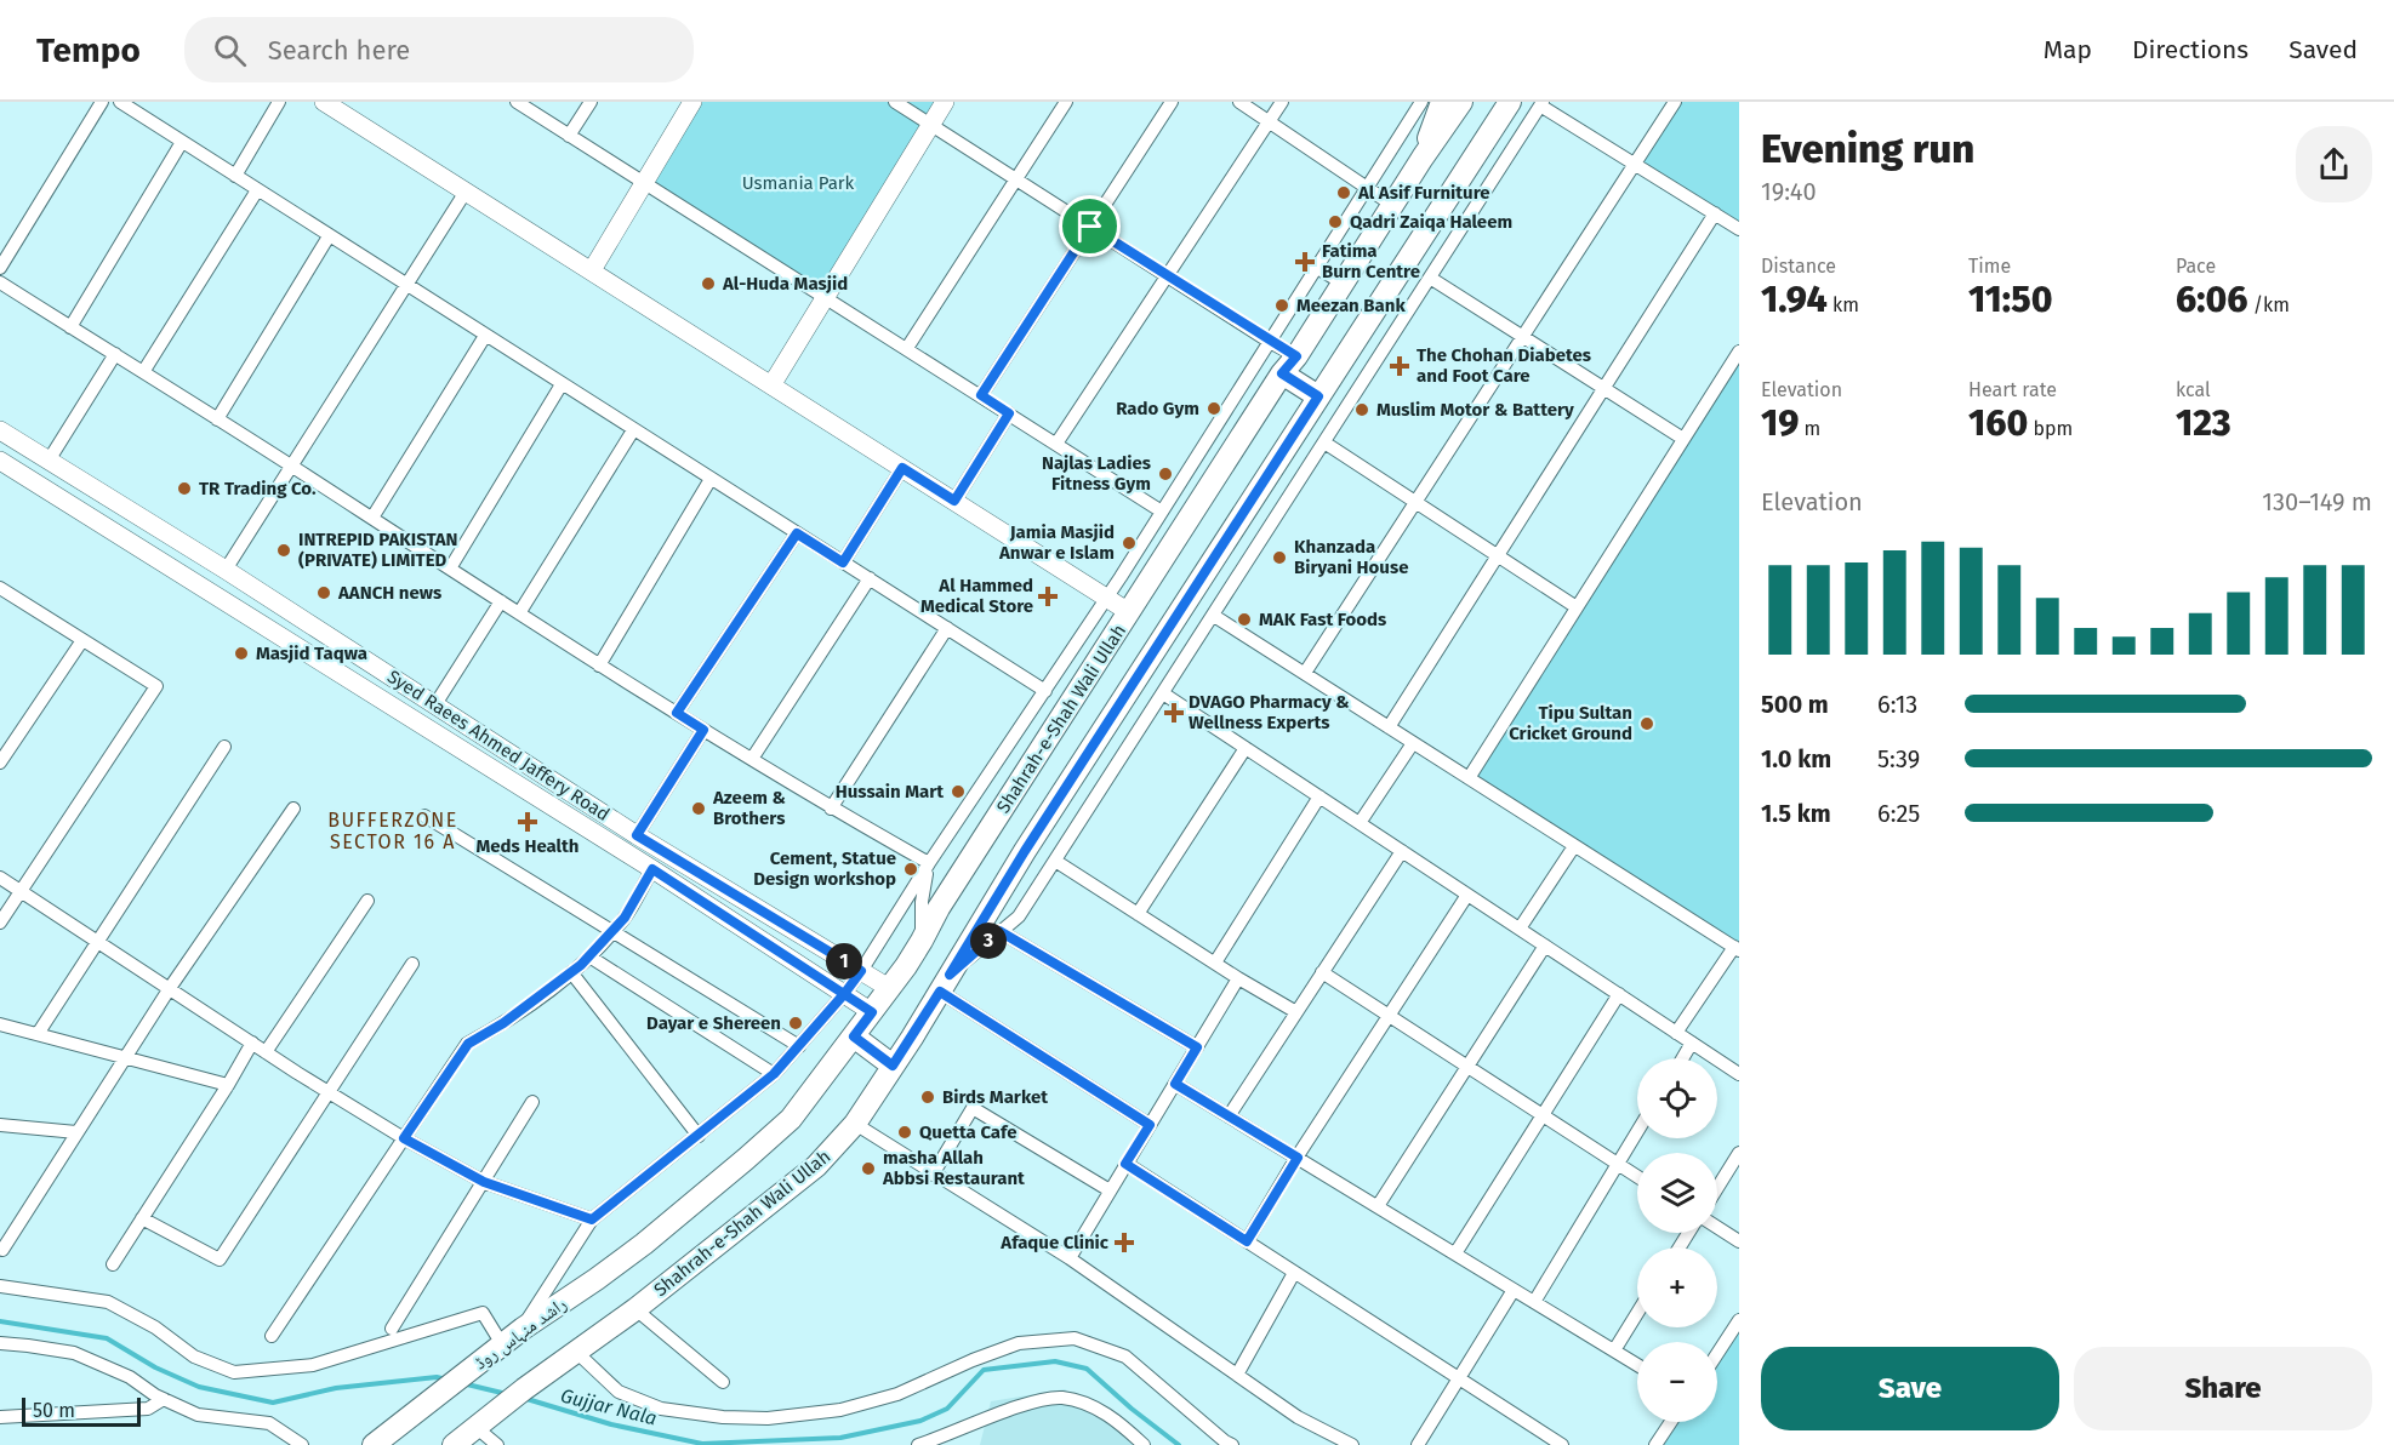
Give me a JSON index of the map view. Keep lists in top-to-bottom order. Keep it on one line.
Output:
{"streets":{"main road":["Shahrah-e-Shah Wali Ullah","Syed Raees Ahmed Jaffery Road","راشد منہاس روڈ"]},"crossings":[["Shahrah-e-Shah Wali Ullah","Syed Raees Ahmed Jaffery Road"],["Shahrah-e-Shah Wali Ullah","راشد منہاس روڈ"]],"districts":["BUFFERZONE SECTOR 16 A"],"water":["Gujjar Nala"],"parks":["Usmania Park"],"places":{"other":["Al Asif Furniture","Qadri Zaiqa Haleem","Al-Huda Masjid","Meezan Bank","Rado Gym","Muslim Motor & Battery","Najlas Ladies Fitness Gym","TR Trading Co.","Jamia Masjid Anwar e Islam","INTREPID PAKISTAN (PRIVATE) LIMITED","Khanzada Biryani House","AANCH news","MAK Fast Foods","Masjid Taqwa","Tipu Sultan Cricket Ground","Hussain Mart","Azeem & Brothers","Cement, Statue Design workshop","Dayar e Shereen","Birds Market","Quetta Cafe","masha Allah Abbsi Restaurant"],"health":["Fatima Burn Centre","The Chohan Diabetes and Foot Care","Al Hammed Medical Store","DVAGO Pharmacy & Wellness Experts","Meds Health","Afaque Clinic"]},"scale_bar":"50 m","page":{"header":"Tempo","search":"Search here","nav":["Map","Directions","Saved"],"heading":["Evening run","19:40"],"stats":[["Distance","1.94 km"],["Time","11:50"],["Pace","6:06 /km"],["Elevation","19 m"],["Heart rate","160 bpm"],["kcal","123"]],"chart":["Elevation","130–149 m"],"list":[{"name":"500 m","note":"6:13"},{"name":"1.0 km","note":"5:39"},{"name":"1.5 km","note":"6:25"}],"pins":["3","1"],"map_buttons":["+","−"],"buttons":["Save","Share"],"scale":"50 m"}}
